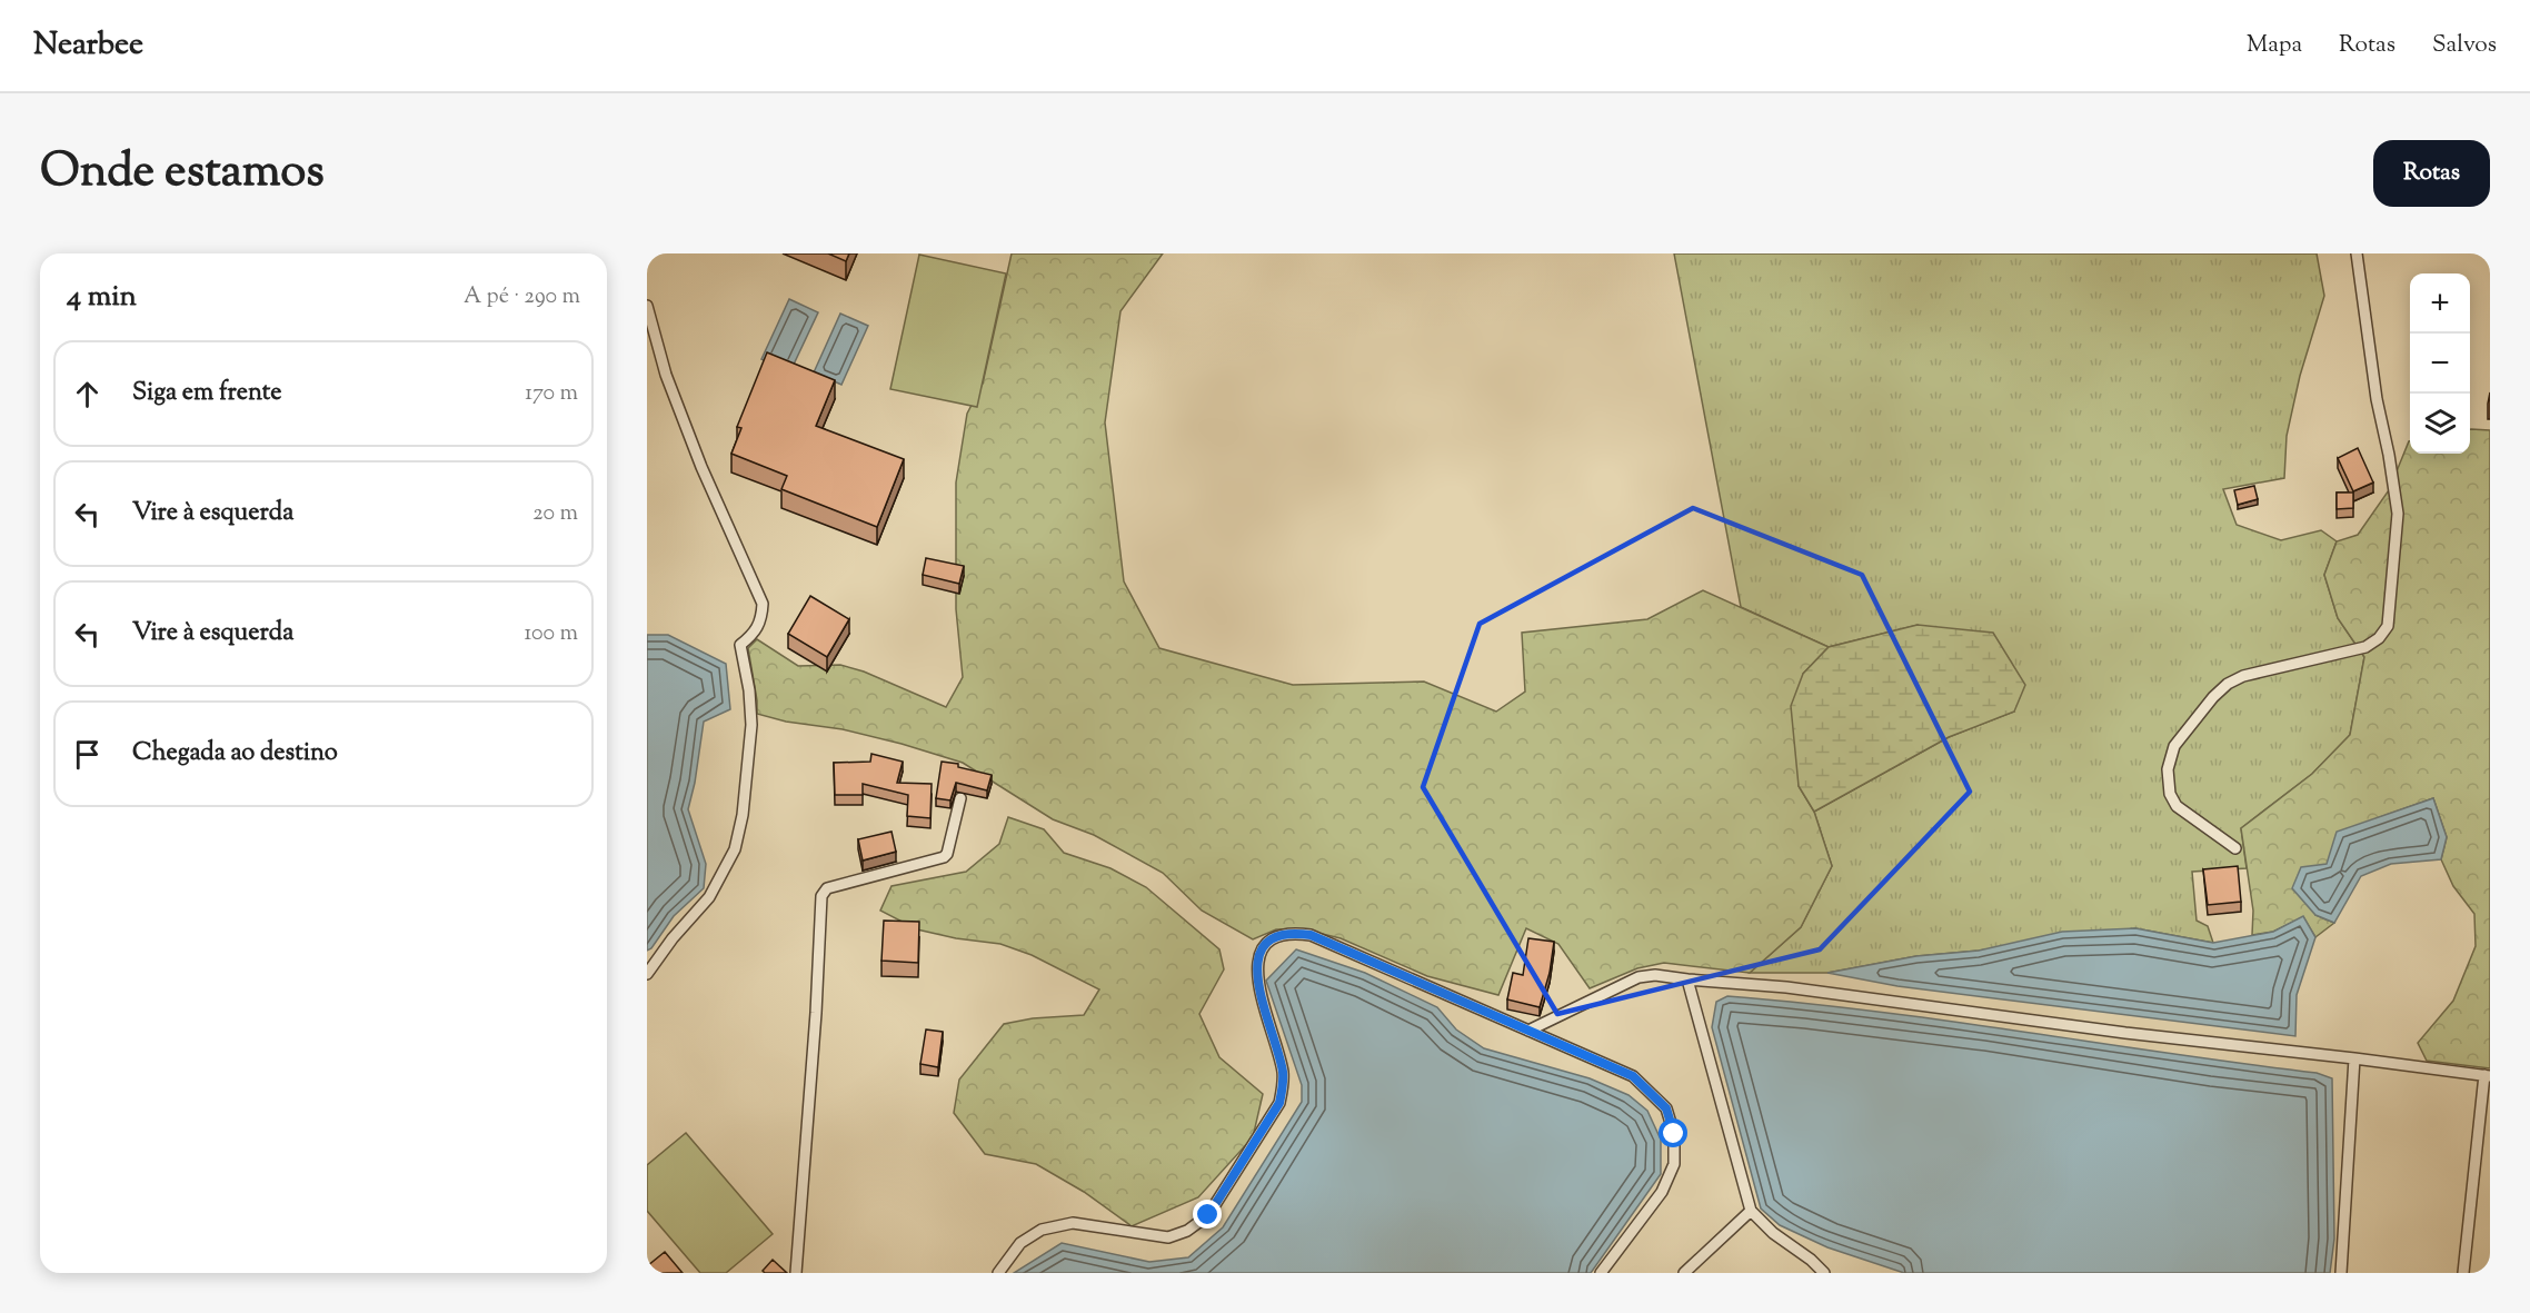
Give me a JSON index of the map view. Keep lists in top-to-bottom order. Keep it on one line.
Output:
{"page":{"header":"Nearbee","nav":["Mapa","Rotas","Salvos"],"title":"Onde estamos","buttons":"Rotas","heading":["4 min","A pé · 290 m"],"map_buttons":["+","−"],"list":[["Siga em frente","170 m"],["Vire à esquerda","20 m"],["Vire à esquerda","100 m"],"Chegada ao destino"]}}
